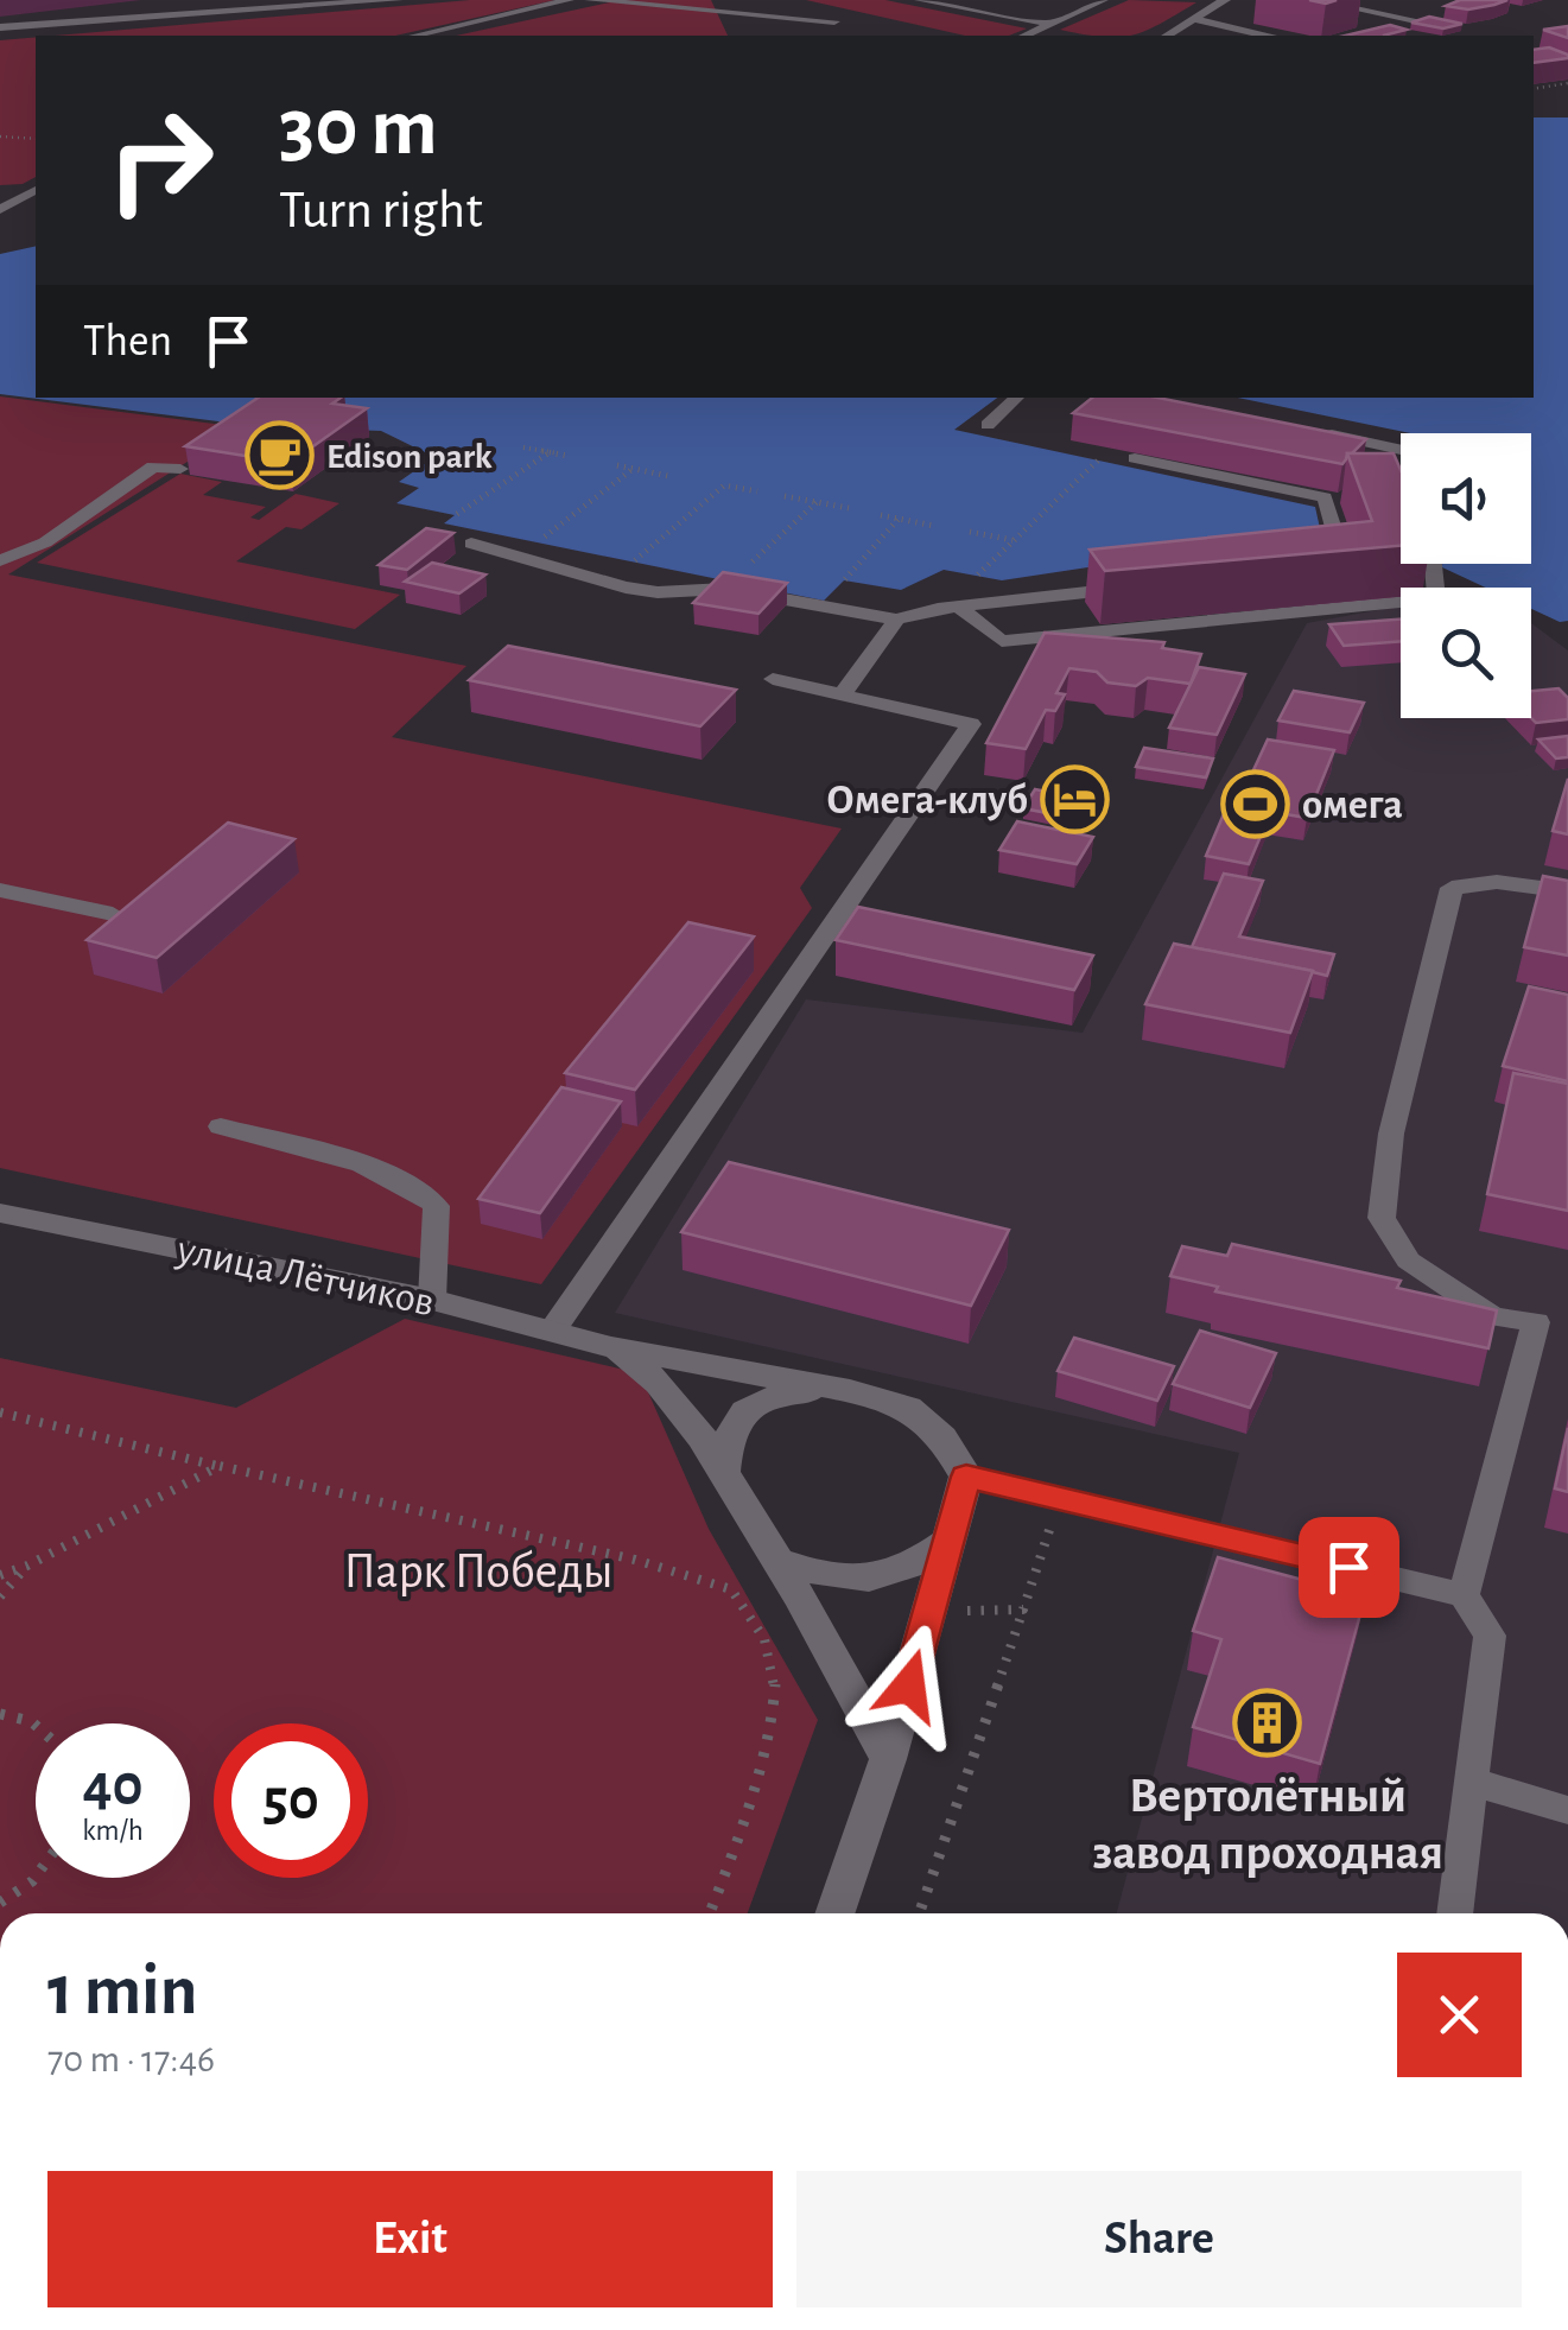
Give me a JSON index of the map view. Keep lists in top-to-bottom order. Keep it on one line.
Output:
{"streets":{"main road":["улица Лётчиков"]},"parks":["Парк Победы"],"places":{"cafe":["Edison park"],"hotel":["Омега-клуб"],"sports":["омега"],"building":["Вертолётный завод проходная"]},"page":{"turn":["30 m","Turn right"],"then":"Then","speed":"40 km/h","limit":"50","heading":["1 min","70 m · 17:46"],"buttons":["Exit","Share"]}}
